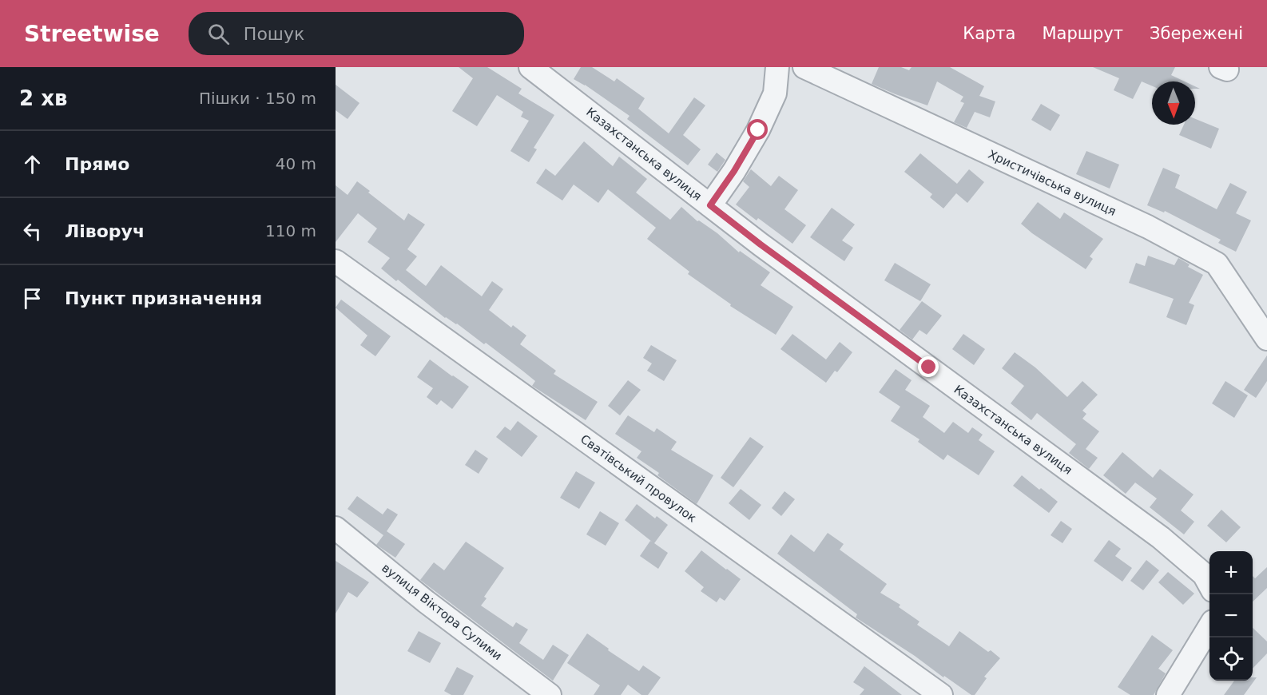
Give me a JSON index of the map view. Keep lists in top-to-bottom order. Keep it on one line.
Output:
{"streets":{"street":["Казахстанська вулиця","Христичівська вулиця","Сватівський провулок","вулиця Віктора Сулими"]},"north":"bottom","page":{"header":"Streetwise","search":"Пошук","nav":["Карта","Маршрут","Збережені"],"heading":["2 хв","Пішки · 150 m"],"list":[["Прямо","40 m"],["Ліворуч","110 m"],"Пункт призначення"],"map_buttons":["+","−"]}}
